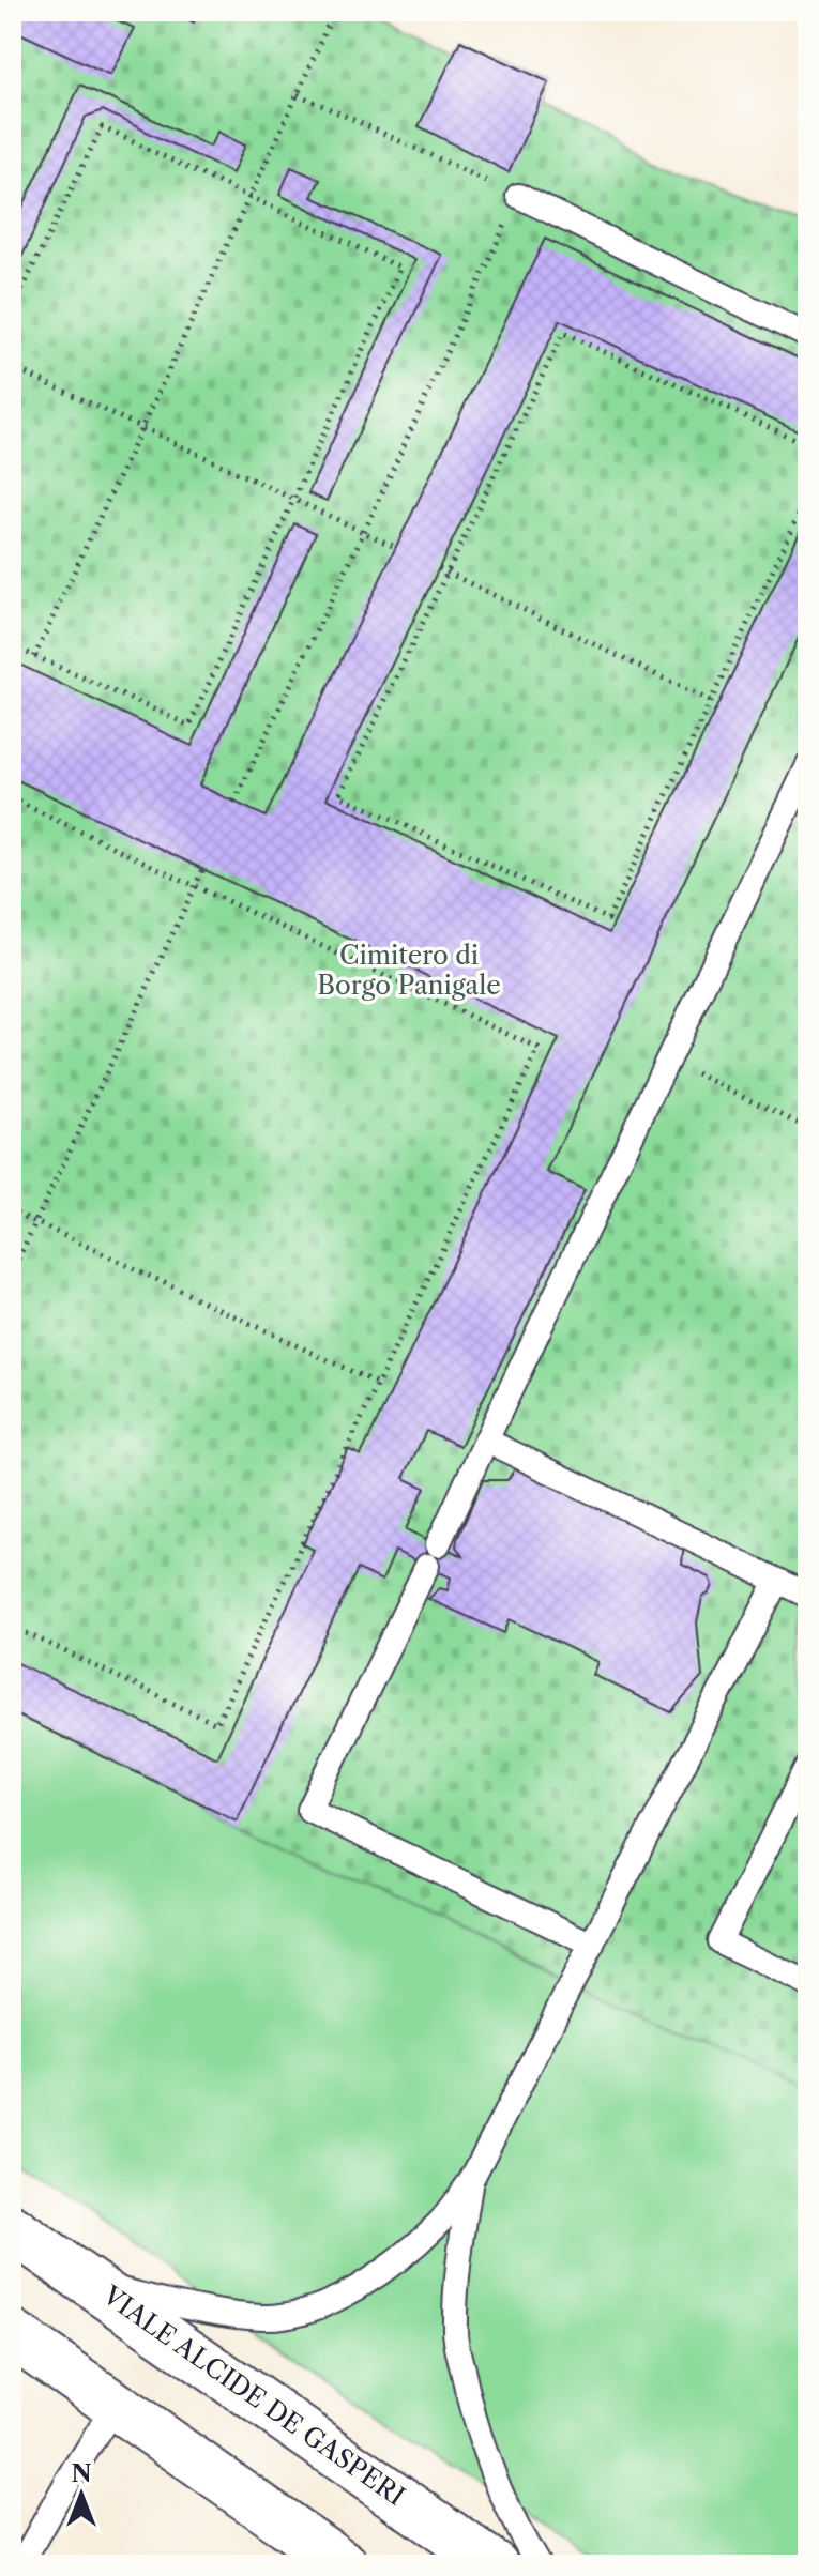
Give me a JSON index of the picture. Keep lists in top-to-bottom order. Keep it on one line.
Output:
{"streets":{"main road":["VIALE ALCIDE DE GASPERI"]},"parks":["Cimitero di Borgo Panigale"],"north":"top"}
